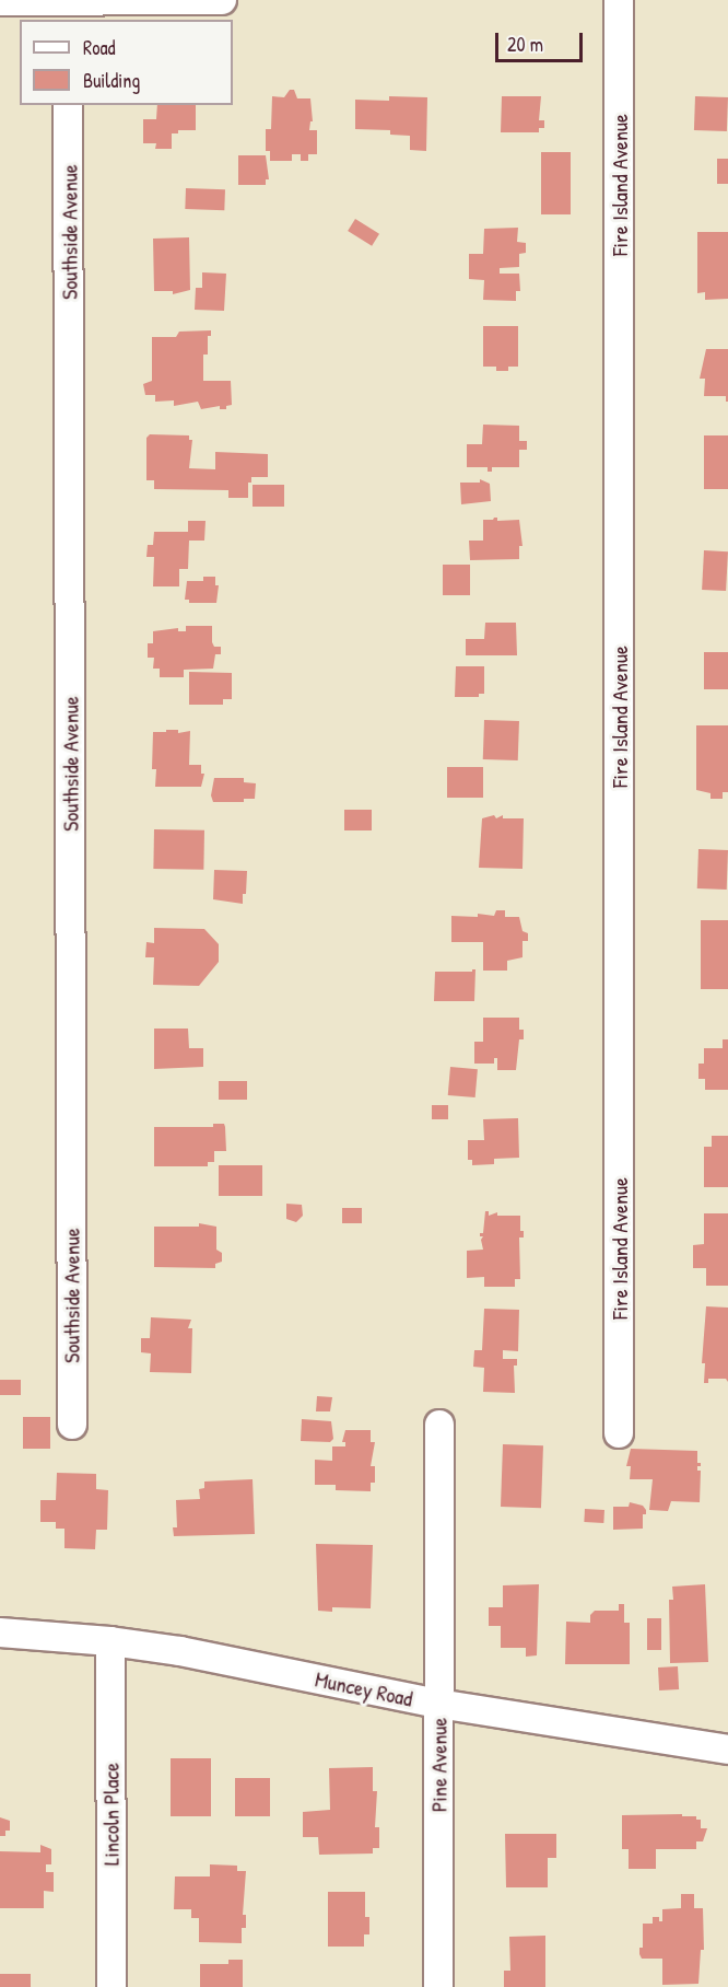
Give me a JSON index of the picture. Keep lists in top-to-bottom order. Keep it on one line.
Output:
{"streets":{"street":["Fire Island Avenue","Southside Avenue","Muncey Road","Pine Avenue","Lincoln Place"]},"crossings":[["Muncey Road","Pine Avenue"],["Muncey Road","Lincoln Place"]],"legend":["Road","Building"],"scale_bar":"20 m"}
